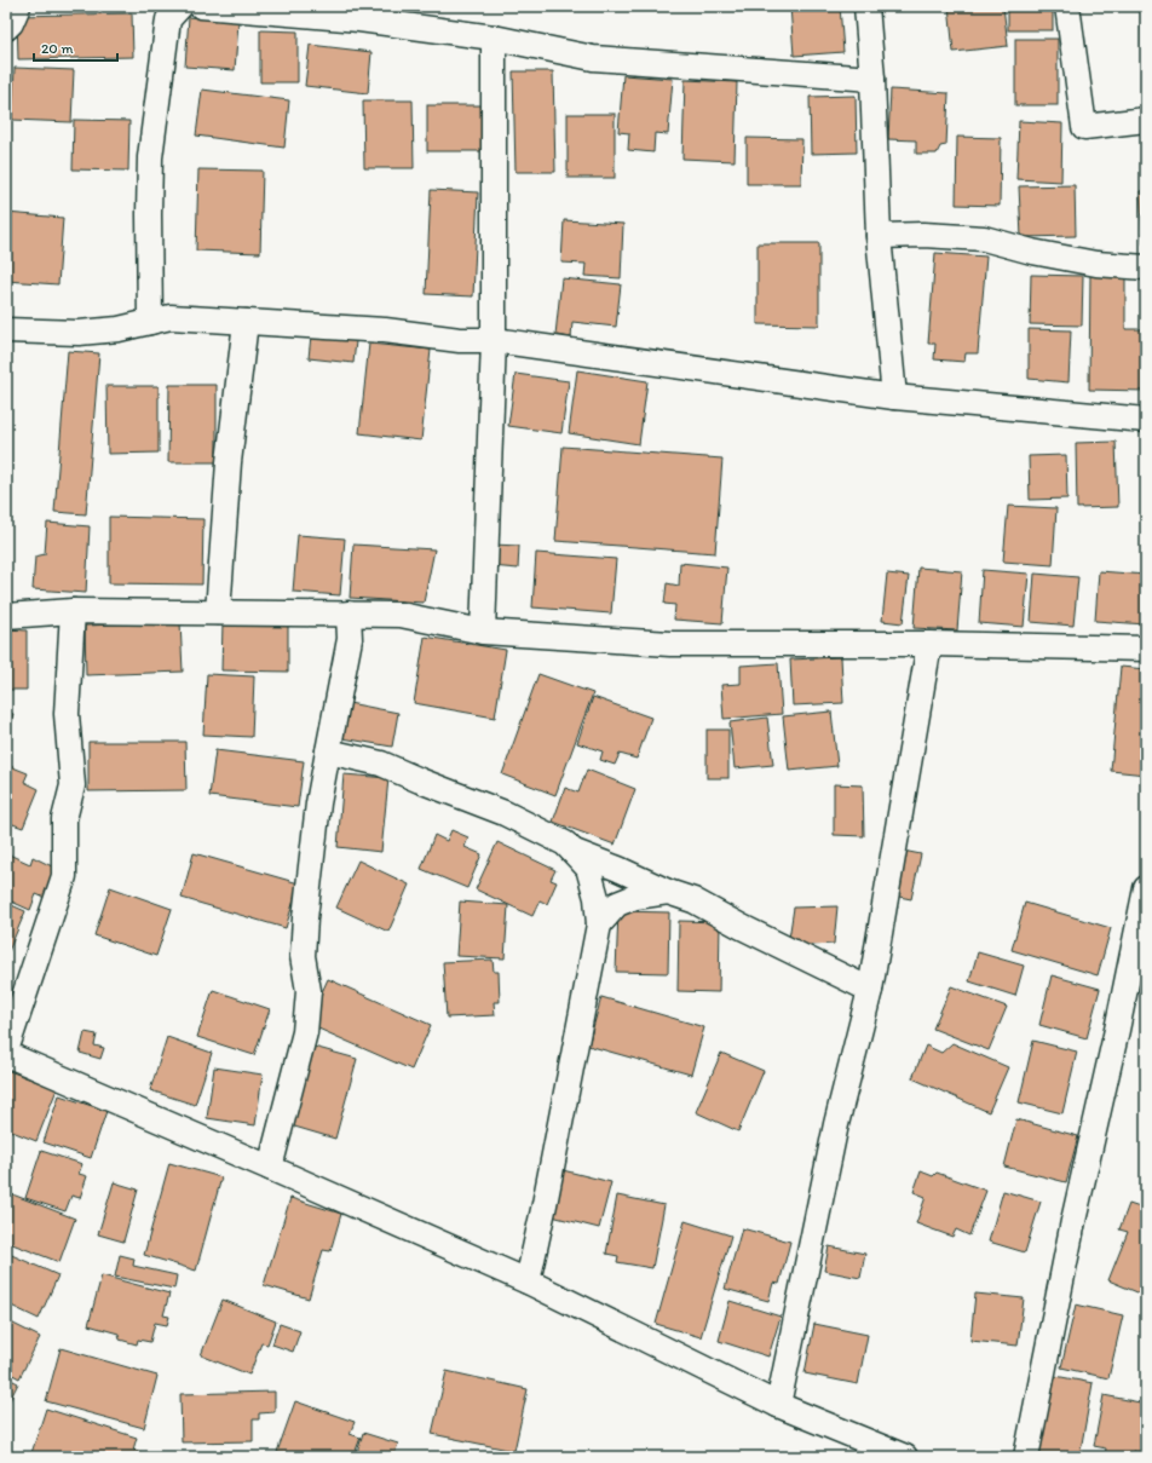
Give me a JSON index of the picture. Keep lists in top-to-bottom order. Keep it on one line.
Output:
{"scale_bar":"20 m"}
